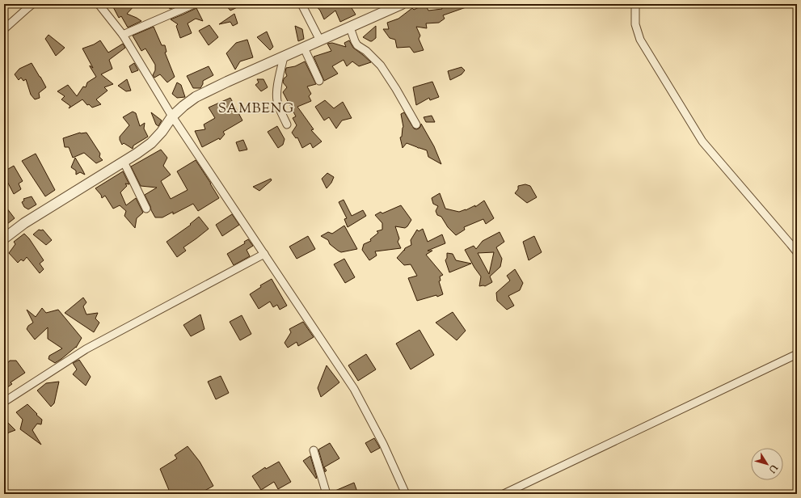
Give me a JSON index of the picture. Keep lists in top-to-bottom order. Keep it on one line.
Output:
{"districts":["SAMBENG"],"north":"bottom right"}
